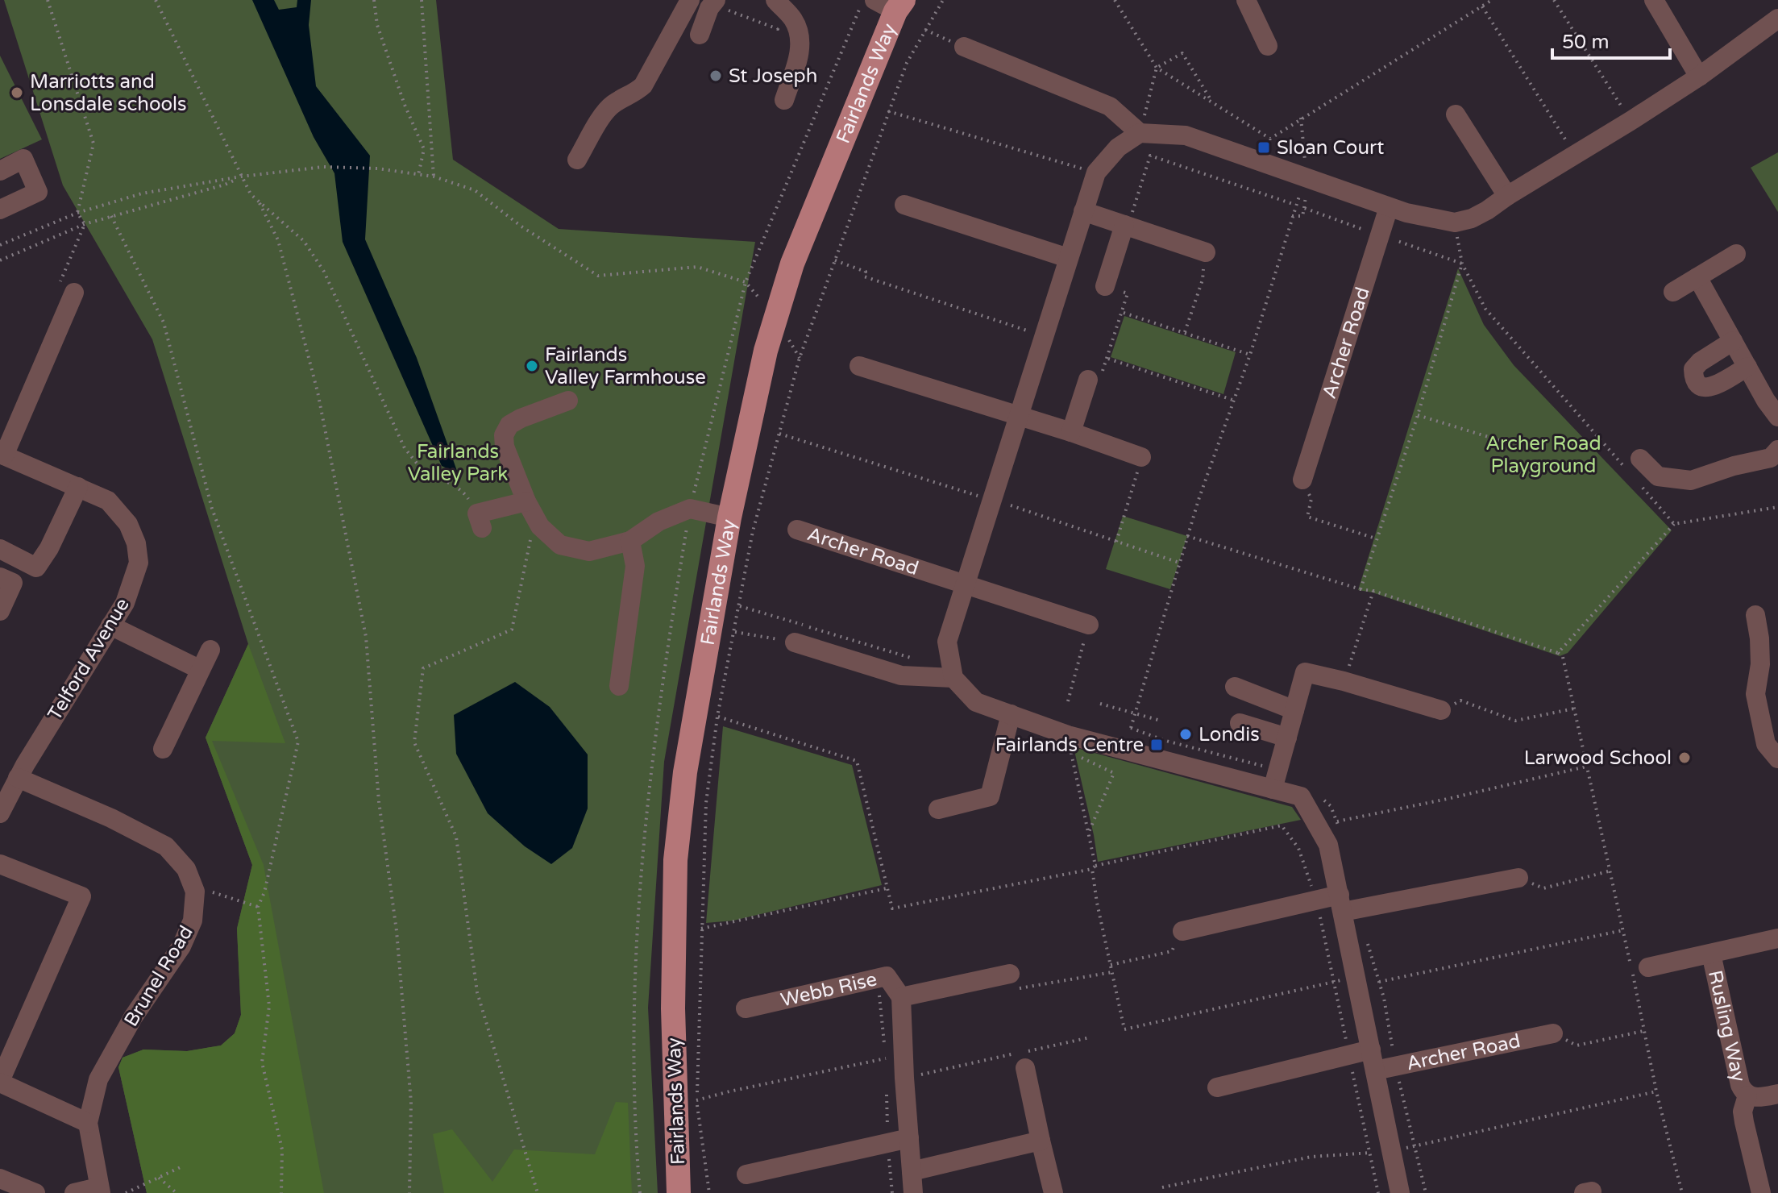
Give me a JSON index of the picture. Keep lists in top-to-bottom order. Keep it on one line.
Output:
{"streets":{"main road":["Fairlands Way"],"street":["Archer Road","Telford Avenue","Brunel Road","Webb Rise","Rusling Way"]},"parks":["Archer Road Playground","Fairlands Valley Park"],"places":{"other":["St Joseph","Marriotts and Lonsdale schools","Fairlands Valley Farmhouse","Londis","Larwood School"],"transit":["Sloan Court","Fairlands Centre"]},"scale_bar":"50 m"}
